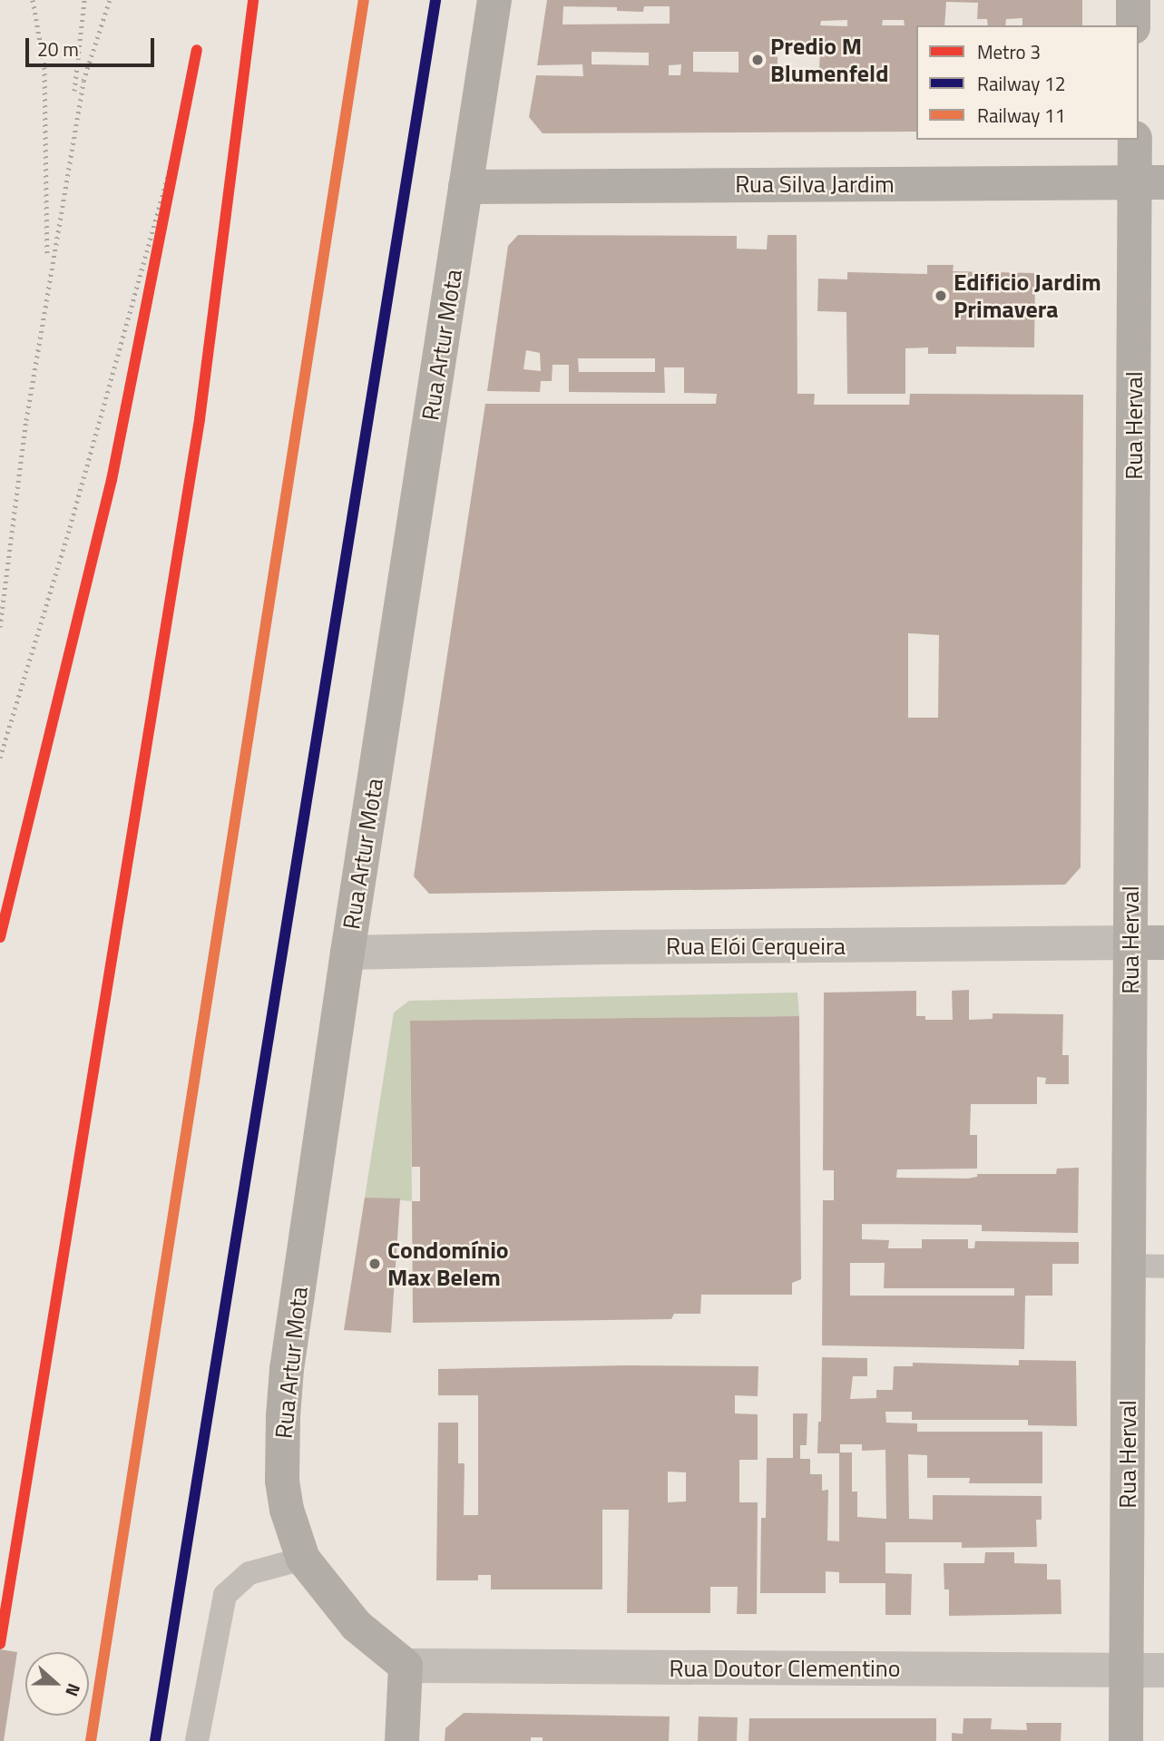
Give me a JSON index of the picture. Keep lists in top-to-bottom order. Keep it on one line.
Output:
{"streets":{"street":["Rua Silva Jardim","Rua Artur Mota","Rua Herval","Rua Elói Cerqueira","Rua Doutor Clementino"]},"crossings":[["Rua Silva Jardim","Rua Artur Mota"],["Rua Silva Jardim","Rua Herval"],["Rua Artur Mota","Rua Elói Cerqueira"],["Rua Artur Mota","Rua Doutor Clementino"],["Rua Herval","Rua Elói Cerqueira"],["Rua Herval","Rua Doutor Clementino"]],"places":["Predio M Blumenfeld","Edificio Jardim Primavera","Condomínio Max Belem"],"lines":["metro line 3","rail line 12","rail line 11"],"legend":["Metro 3","Railway 12","Railway 11"],"scale_bar":"20 m","north":"right"}
